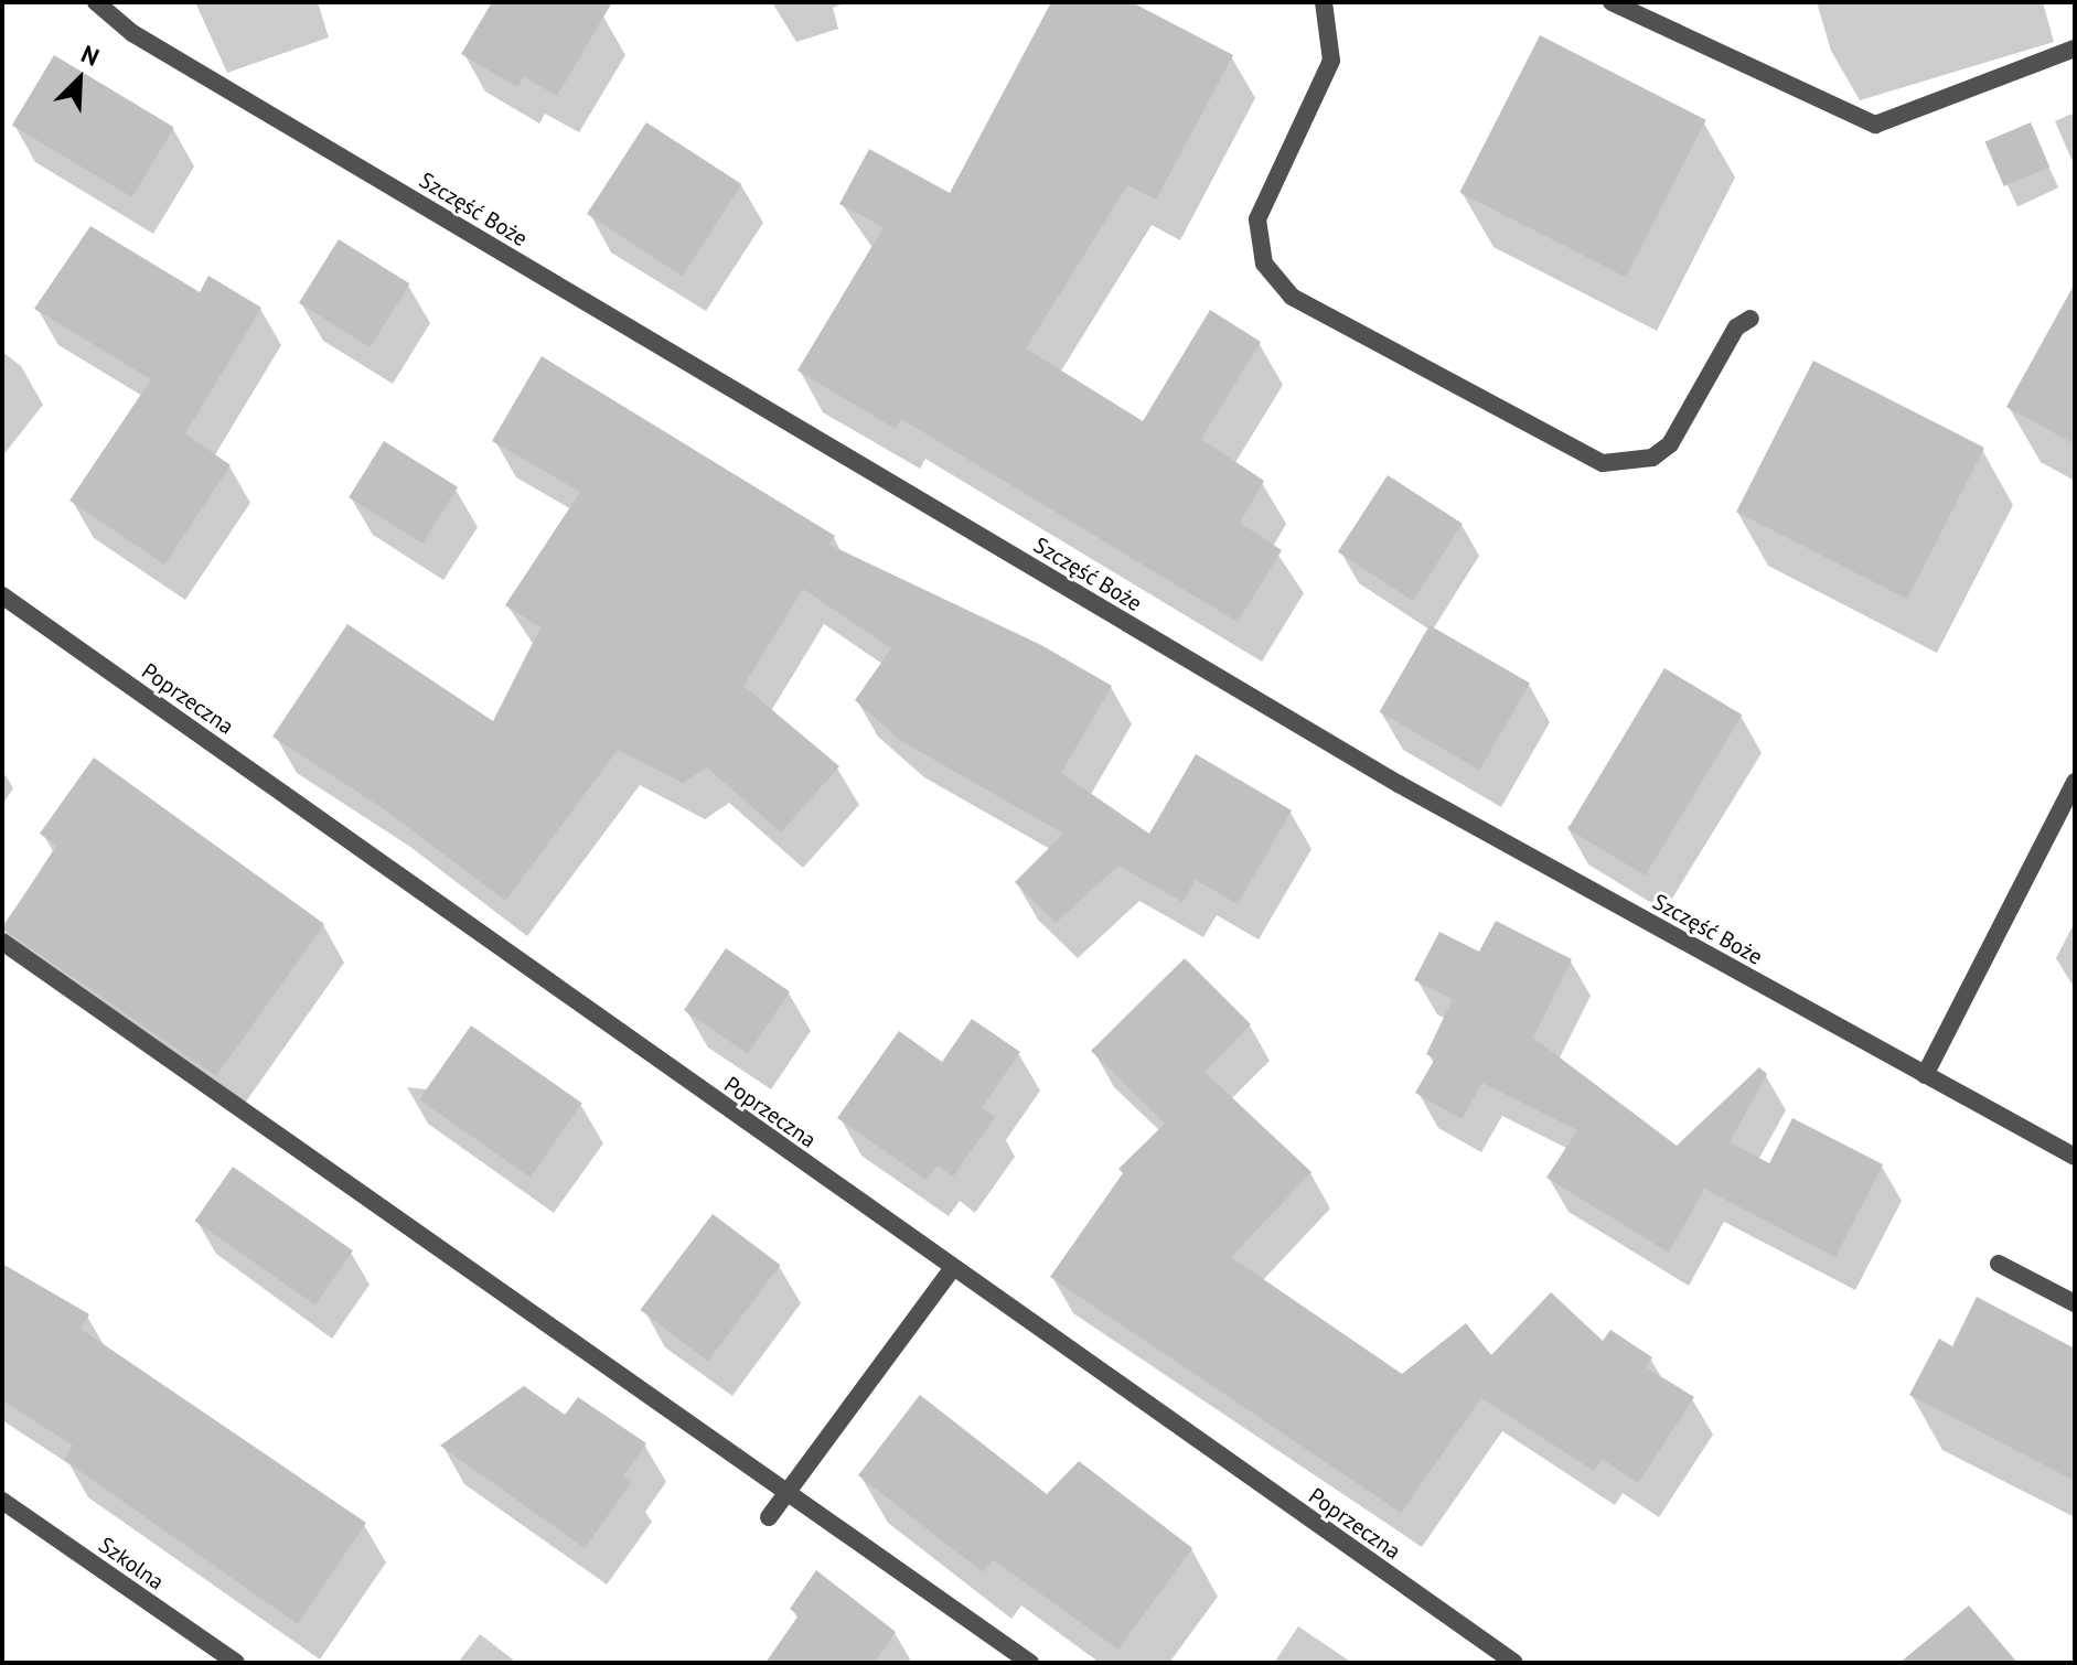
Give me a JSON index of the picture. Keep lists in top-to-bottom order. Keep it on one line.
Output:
{"streets":{"street":["Szczęść Boże","Poprzeczna","Szkolna"]},"north":"top right"}
